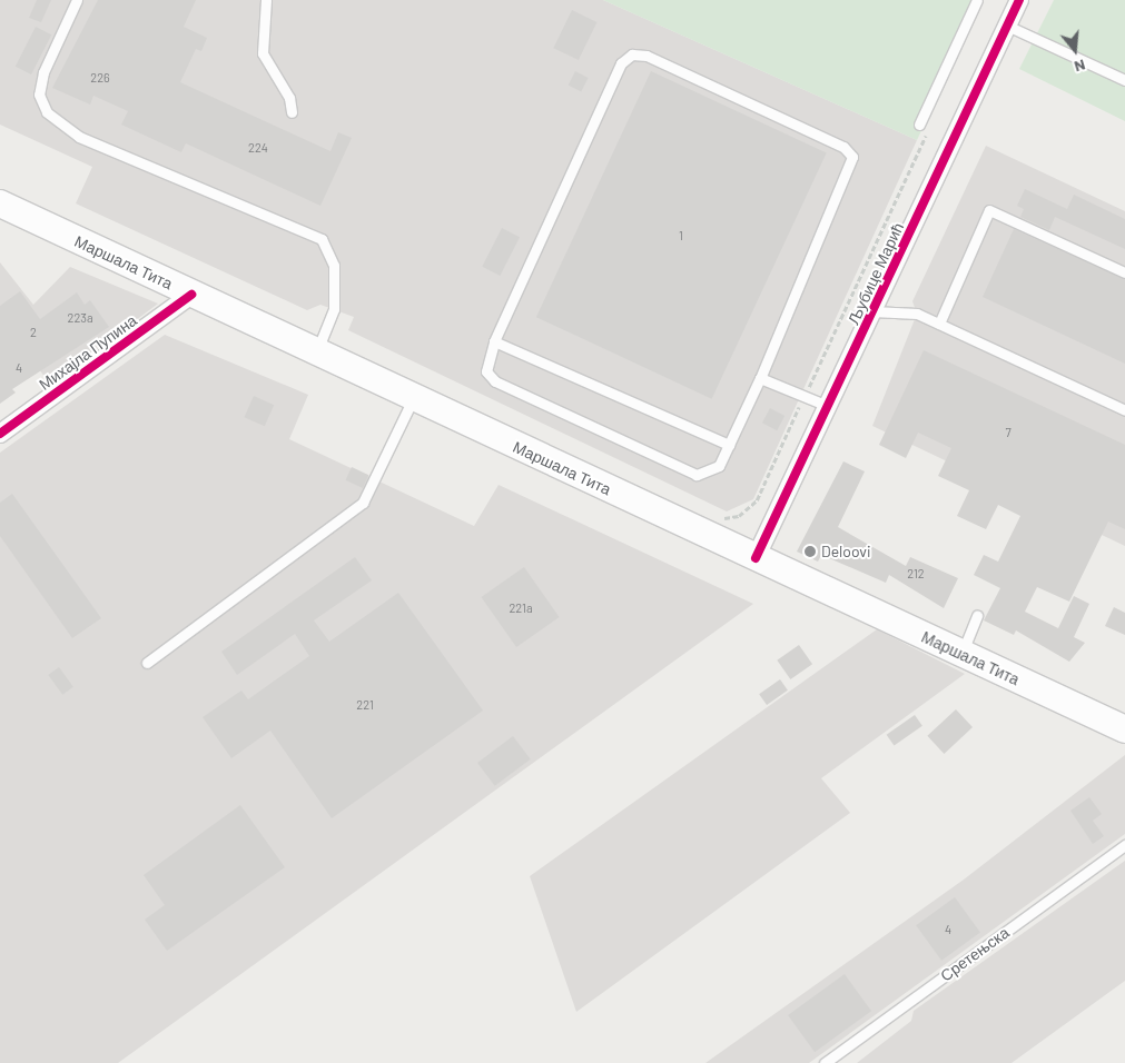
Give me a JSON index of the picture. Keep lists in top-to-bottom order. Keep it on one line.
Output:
{"streets":{"main road":["Маршала Тита"],"street":["Љубице Марић","Михајла Пупина"],"lane":["Сретењска"]},"crossings":[["Маршала Тита","Љубице Марић"],["Маршала Тита","Михајла Пупина"]],"places":["Deloovi"],"house_numbers":["226","224","1","223a","2","4","7","212","221a","221","4"],"north":"bottom"}
